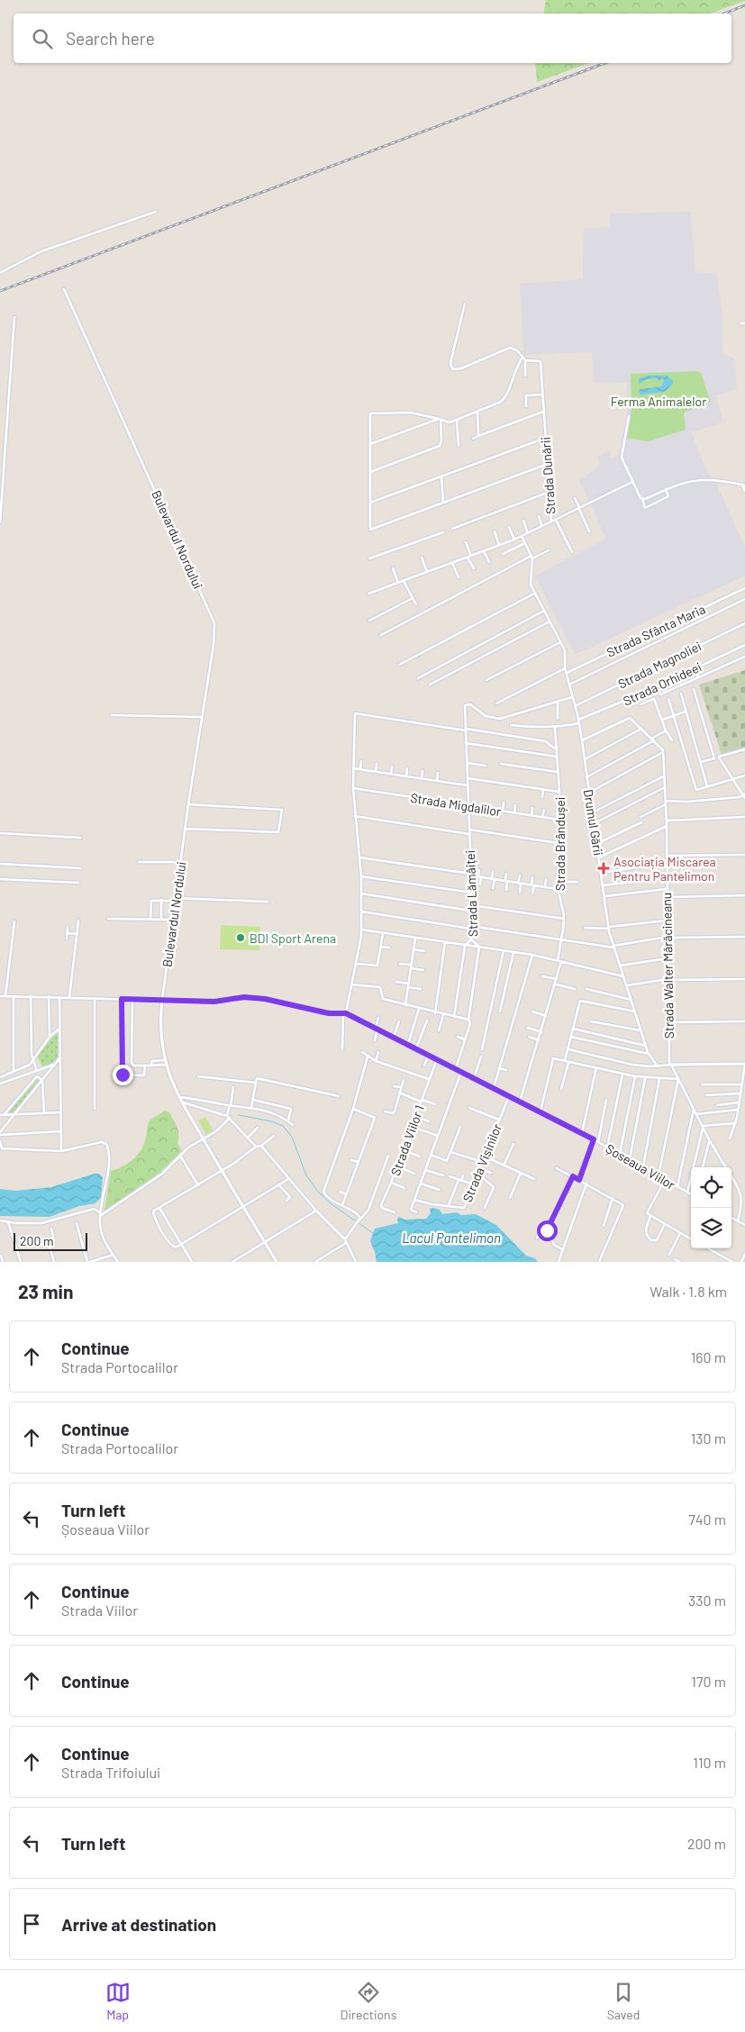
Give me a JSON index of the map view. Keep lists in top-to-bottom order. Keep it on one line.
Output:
{"streets":{"street":["Strada Dunării","Bulevardul Nordului","Strada Sfânta Maria","Strada Magnoliei","Strada Orhideei","Strada Migdalilor","Drumul Gării","Strada Brândușei","Strada Lămâiței","Strada Walter Mărăcineanu","Strada Viilor 1","Strada Vișinilor","Șoseaua Viilor"]},"crossings":[["Bulevardul Nordului","Șoseaua Viilor"],["Strada Sfânta Maria","Drumul Gării"],["Strada Magnoliei","Drumul Gării"],["Strada Orhideei","Drumul Gării"],["Strada Migdalilor","Strada Brândușei"],["Strada Migdalilor","Strada Lămâiței"],["Drumul Gării","Strada Lămâiței"],["Strada Brândușei","Strada Lămâiței"],["Strada Viilor 1","Șoseaua Viilor"],["Strada Vișinilor","Șoseaua Viilor"]],"water":["Lacul Pantelimon"],"parks":["Ferma Animalelor"],"places":{"health":["Asociația Miscarea Pentru Pantelimon"],"other":["BDI Sport Arena"]},"scale_bar":"200 m","page":{"search":"Search here","scale":"200 m","heading":["23 min","Walk · 1.8 km"],"list":[["Continue","Strada Portocalilor","160 m"],["Continue","Strada Portocalilor","130 m"],["Turn left","Șoseaua Viilor","740 m"],["Continue","Strada Viilor","330 m"],["Continue","170 m"],["Continue","Strada Trifoiului","110 m"],["Turn left","200 m"],"Arrive at destination"],"nav":["Map","Directions","Saved"]}}
